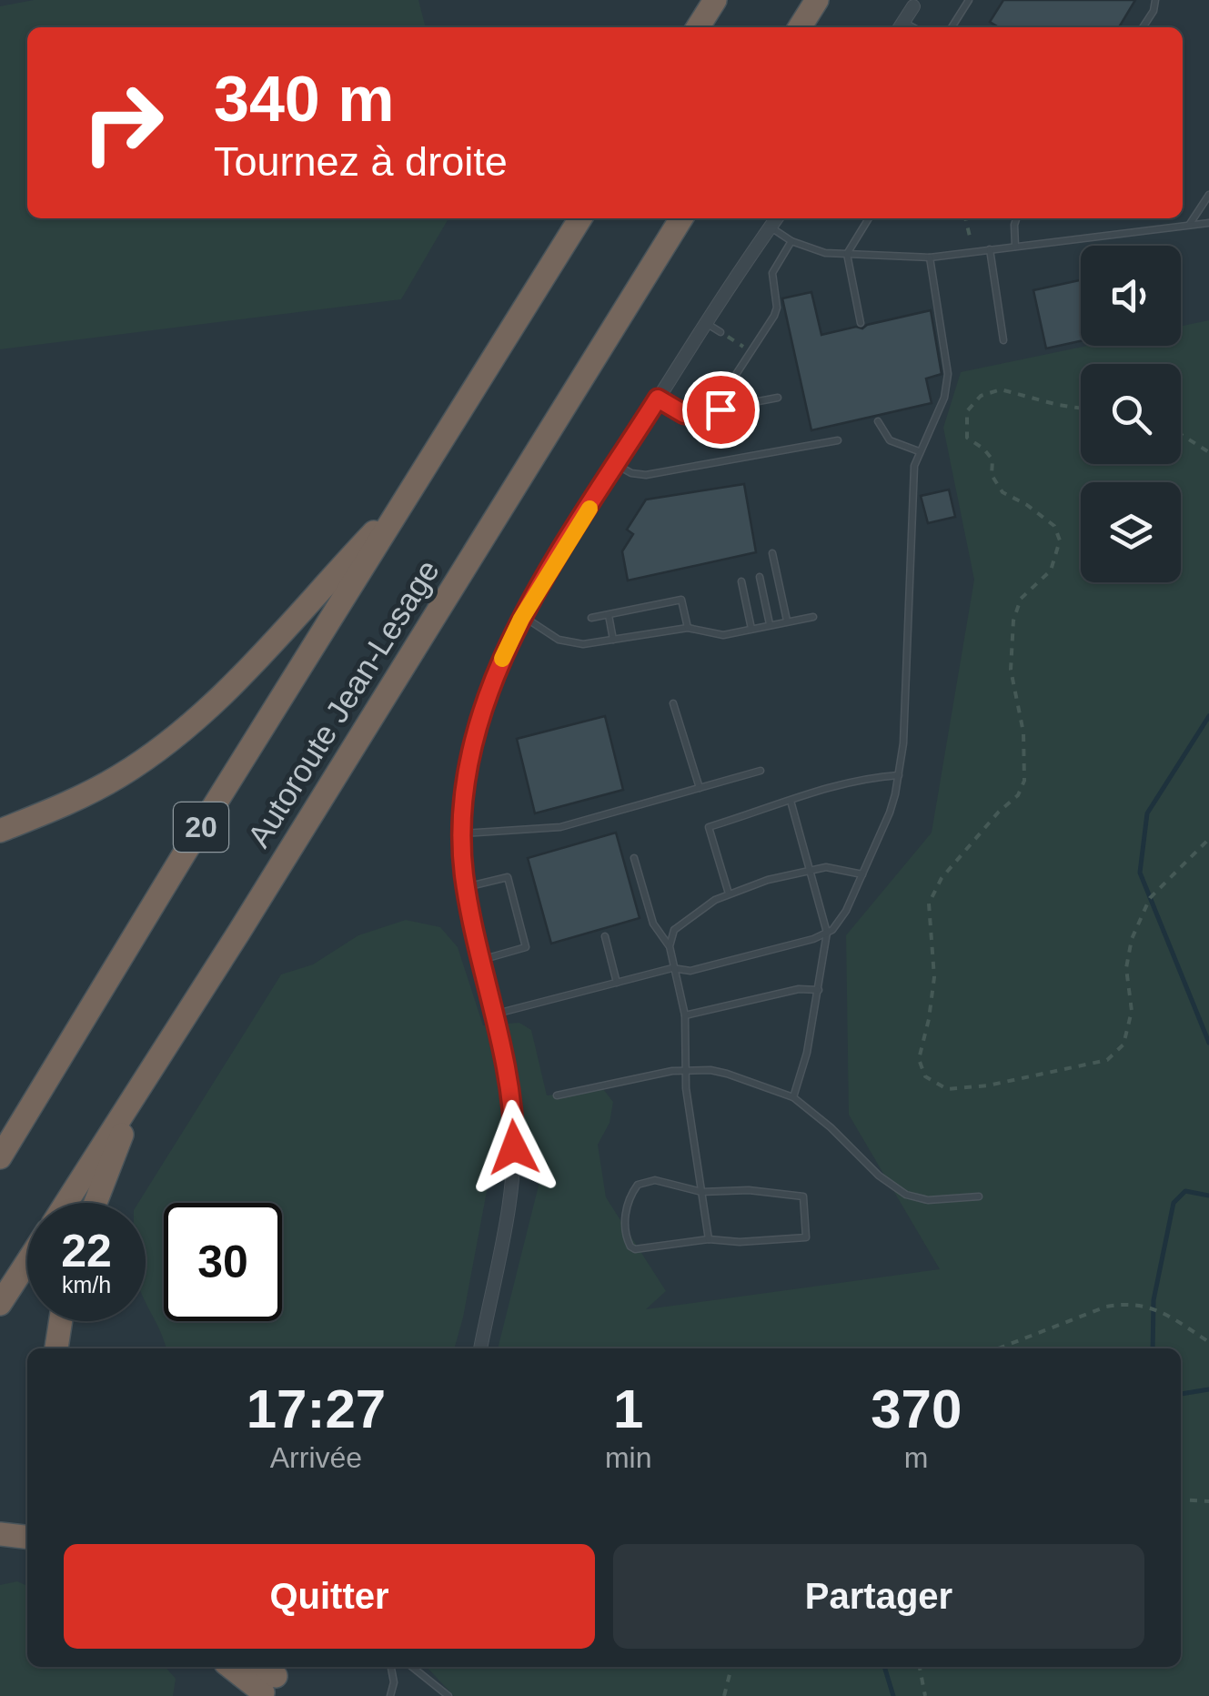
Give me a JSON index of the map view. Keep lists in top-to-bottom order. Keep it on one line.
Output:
{"streets":{"highway":["Autoroute Jean-Lesage","20"]},"page":{"turn":["340 m","Tournez à droite"],"speed":"22 km/h","limit":"30","eta":["17:27","Arrivée","1","min","370","m"],"buttons":["Quitter","Partager"]}}
